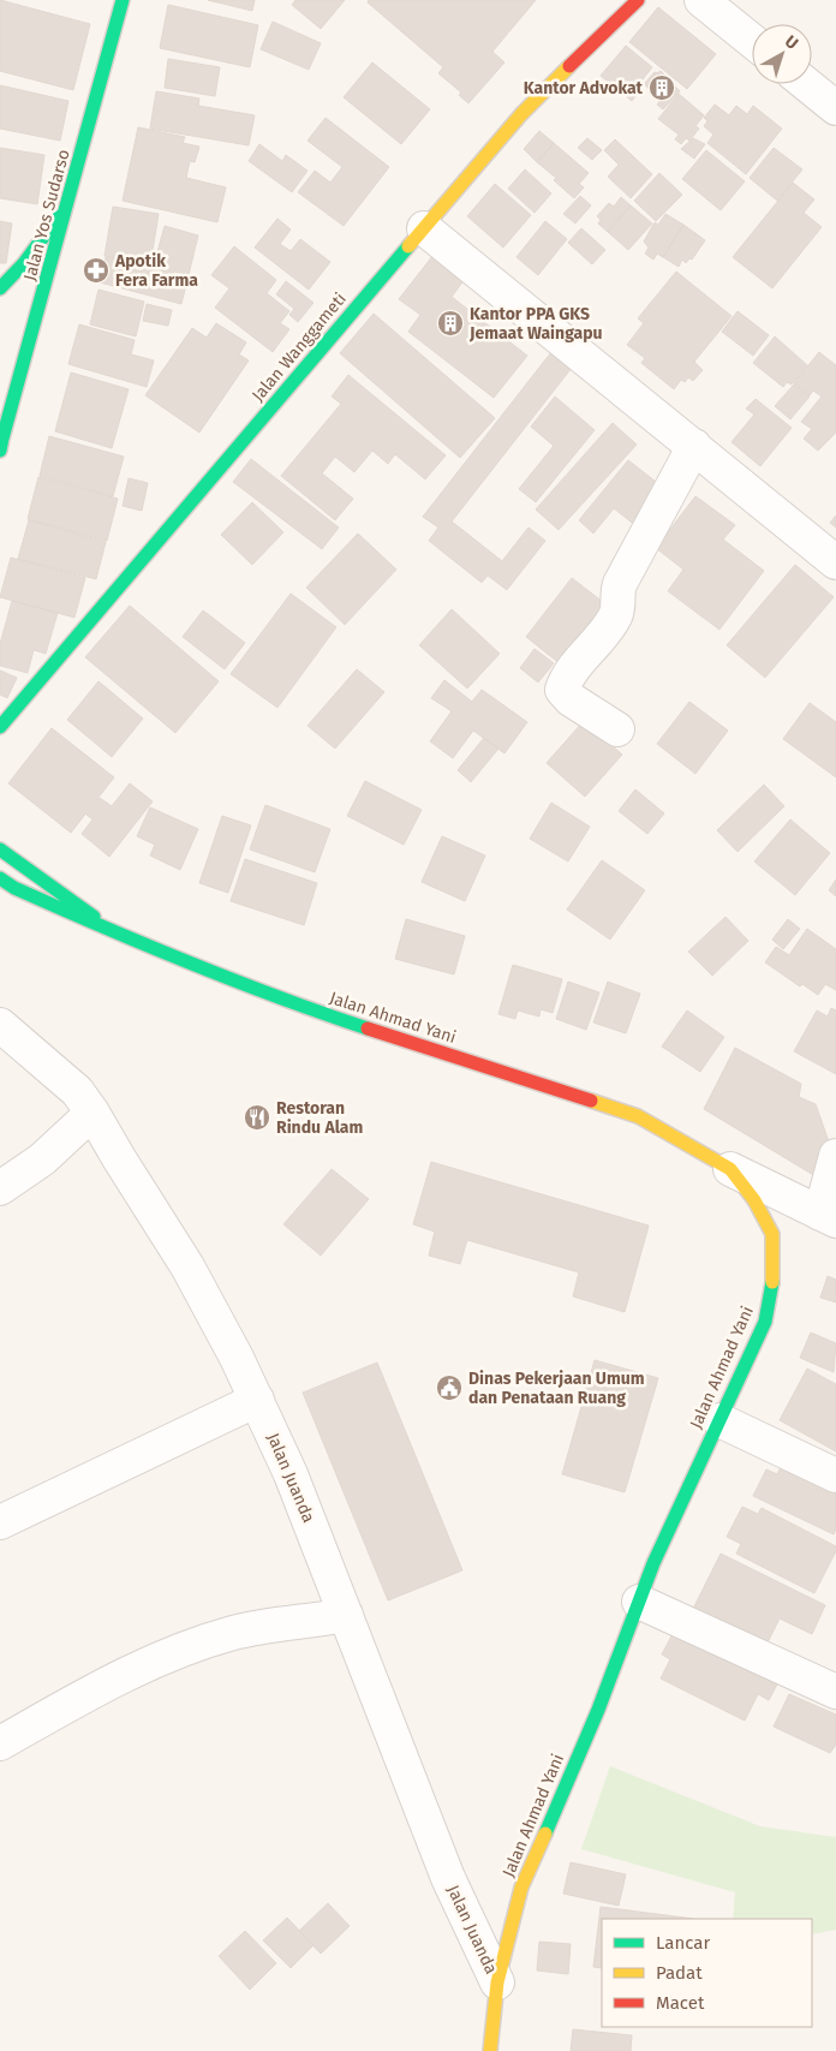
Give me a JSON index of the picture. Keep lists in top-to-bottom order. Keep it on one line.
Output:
{"streets":{"main road":["Jalan Yos Sudarso","Jalan Wanggameti","Jalan Ahmad Yani"],"street":["Jalan Juanda"]},"crossings":[["Jalan Ahmad Yani","Jalan Juanda"]],"places":{"building":["Kantor Advokat","Kantor PPA GKS Jemaat Waingapu"],"pharmacy":["Apotik Fera Farma"],"restaurant":["Restoran Rindu Alam"],"public building":["Dinas Pekerjaan Umum dan Penataan Ruang"]},"legend":["Lancar","Padat","Macet"],"north":"top right"}
